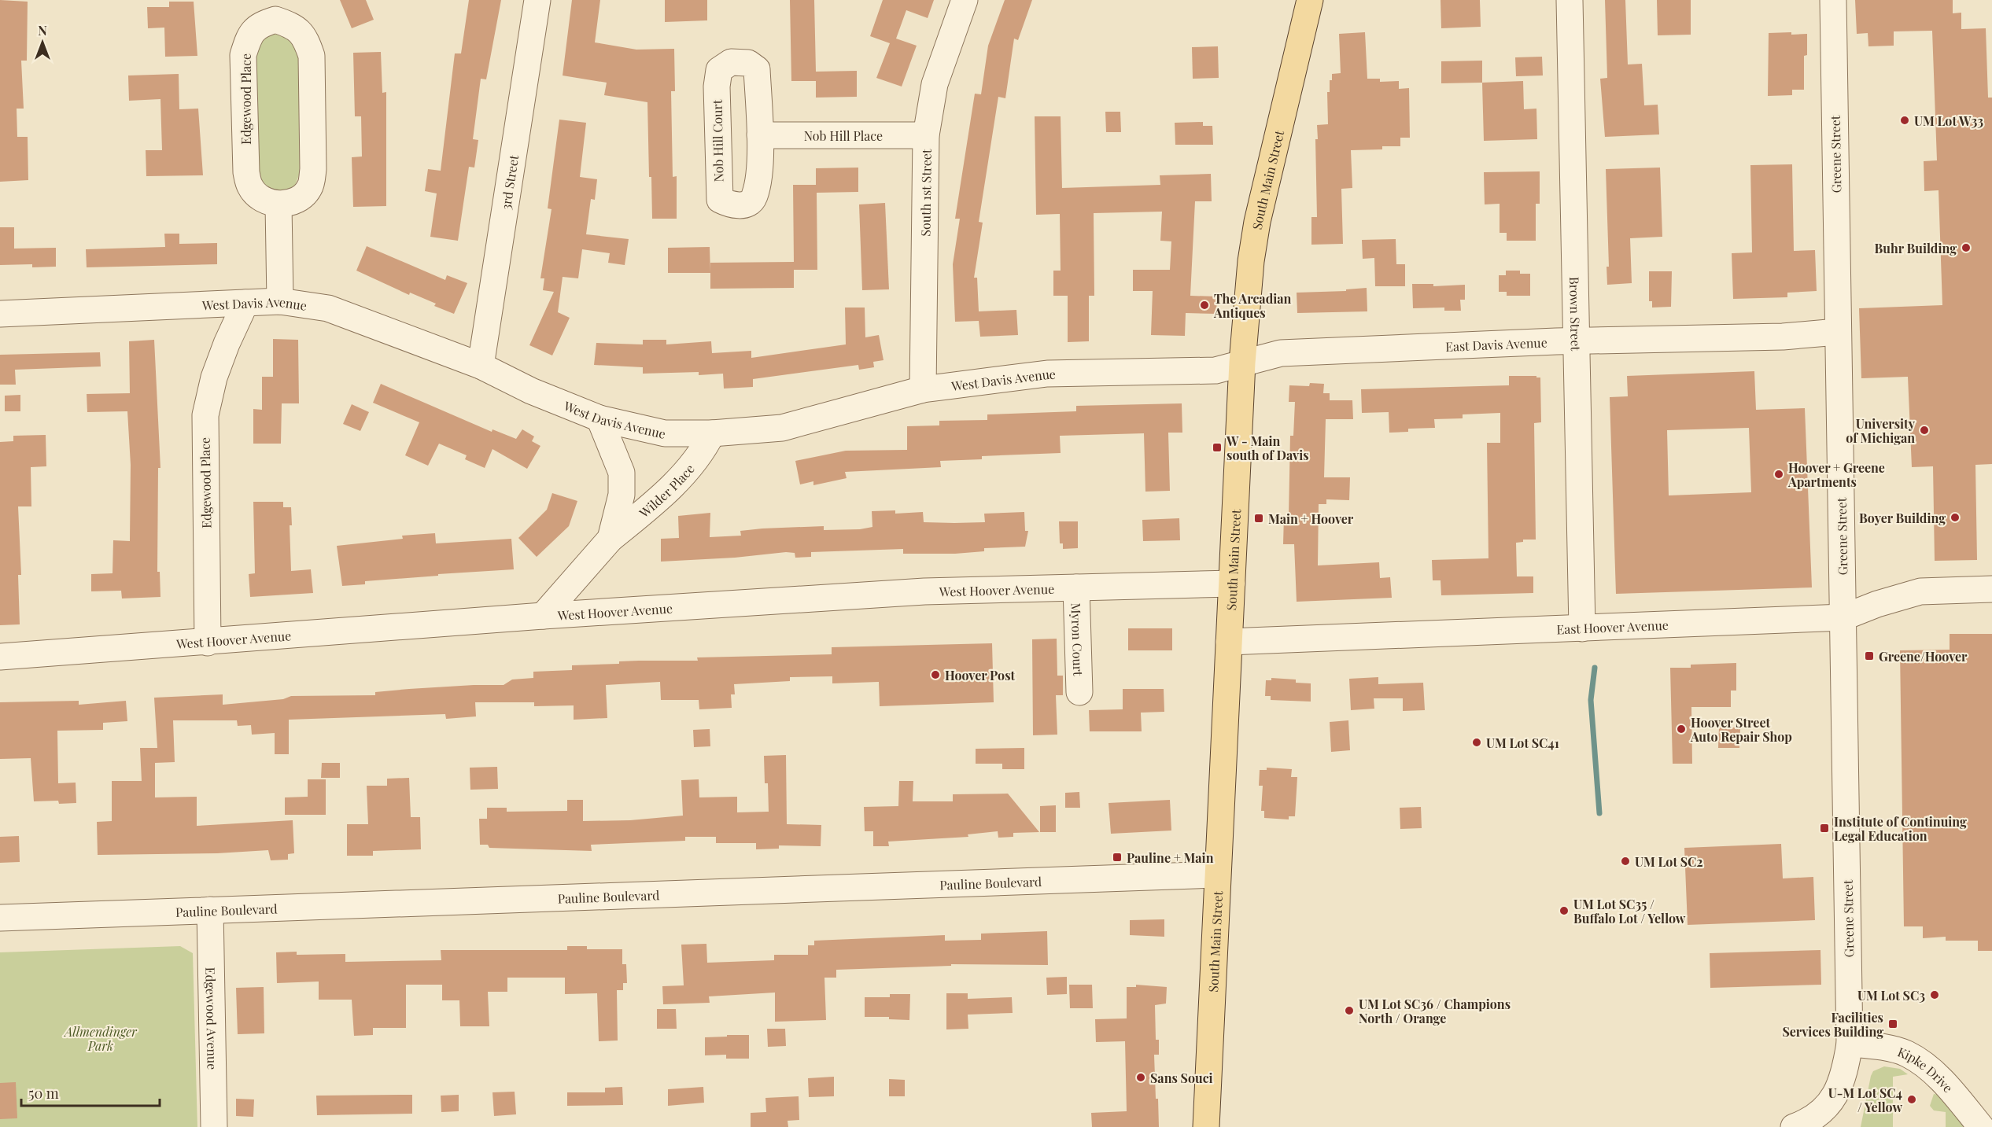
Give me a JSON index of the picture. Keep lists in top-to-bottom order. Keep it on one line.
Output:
{"streets":{"main road":["South Main Street"],"street":["Edgewood Place","Nob Hill Place","Nob Hill Court","Greene Street","3rd Street","South 1st Street","West Davis Avenue","Brown Street","East Davis Avenue","Wilder Place","West Hoover Avenue","East Hoover Avenue","Myron Court","Pauline Boulevard","Edgewood Avenue","Kipke Drive"]},"crossings":[["Edgewood Place","West Davis Avenue"],["Edgewood Place","West Hoover Avenue"],["Nob Hill Place","Nob Hill Court"],["Nob Hill Place","South 1st Street"],["Greene Street","East Davis Avenue"],["Greene Street","East Hoover Avenue"],["Greene Street","Kipke Drive"],["South Main Street","West Davis Avenue"],["South Main Street","East Davis Avenue"],["South Main Street","West Hoover Avenue"],["South Main Street","East Hoover Avenue"],["South Main Street","Pauline Boulevard"],["3rd Street","West Davis Avenue"],["South 1st Street","West Davis Avenue"],["West Davis Avenue","East Davis Avenue"],["West Davis Avenue","Wilder Place"],["Brown Street","East Davis Avenue"],["Brown Street","East Hoover Avenue"],["Wilder Place","West Hoover Avenue"],["West Hoover Avenue","Myron Court"],["Pauline Boulevard","Edgewood Avenue"]],"parks":["Allmendinger Park"],"places":{"other":["UM Lot W33","Buhr Building","The Arcadian Antiques","University of Michigan","Hoover + Greene Apartments","Boyer Building","Hoover Post","Hoover Street Auto Repair Shop","UM Lot SC41","UM Lot SC2","UM Lot SC35 / Buffalo Lot / Yellow","UM Lot SC3","UM Lot SC36 / Champions North / Orange","Sans Souci","U-M Lot SC4 / Yellow"],"transit":["W - Main south of Davis","Main + Hoover","Greene/Hoover","Institute of Continuing Legal Education","Pauline + Main","Facilities Services Building"]},"scale_bar":"50 m","north":"top"}
